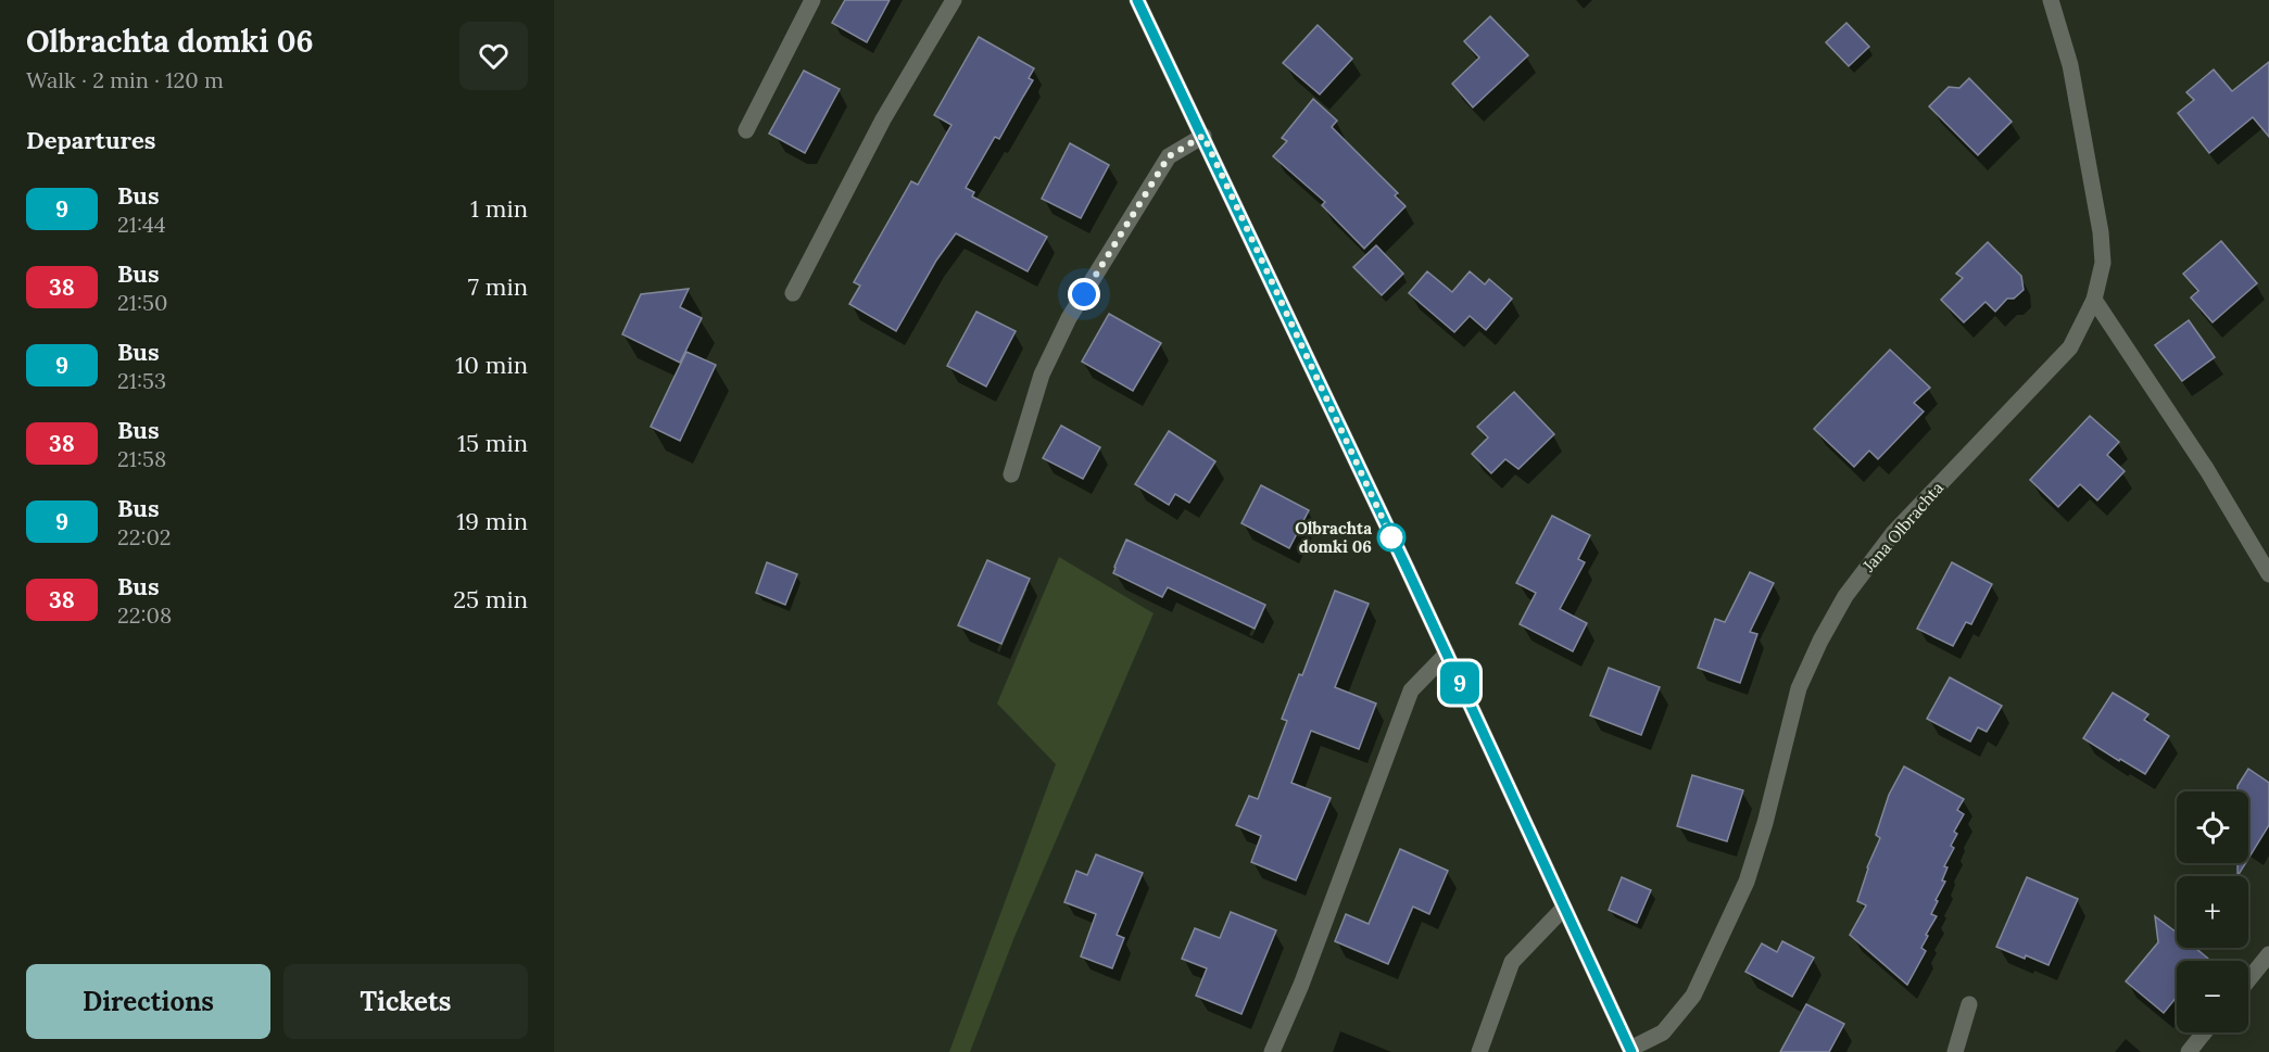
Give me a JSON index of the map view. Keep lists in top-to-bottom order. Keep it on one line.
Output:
{"streets":{"street":["Jana Olbrachta"]},"places":["Olbrachta domki 06"],"lines":["bus line 9"],"page":{"heading":[["Olbrachta domki 06","Walk · 2 min · 120 m"],"Departures"],"on_map":"9","list":[{"mark":"9","name":"Bus","note":"21:44","value":"1 min"},{"mark":"38","name":"Bus","note":"21:50","value":"7 min"},{"mark":"9","name":"Bus","note":"21:53","value":"10 min"},{"mark":"38","name":"Bus","note":"21:58","value":"15 min"},{"mark":"9","name":"Bus","note":"22:02","value":"19 min"},{"mark":"38","name":"Bus","note":"22:08","value":"25 min"}],"map_buttons":["+","−"],"buttons":["Directions","Tickets"]}}
